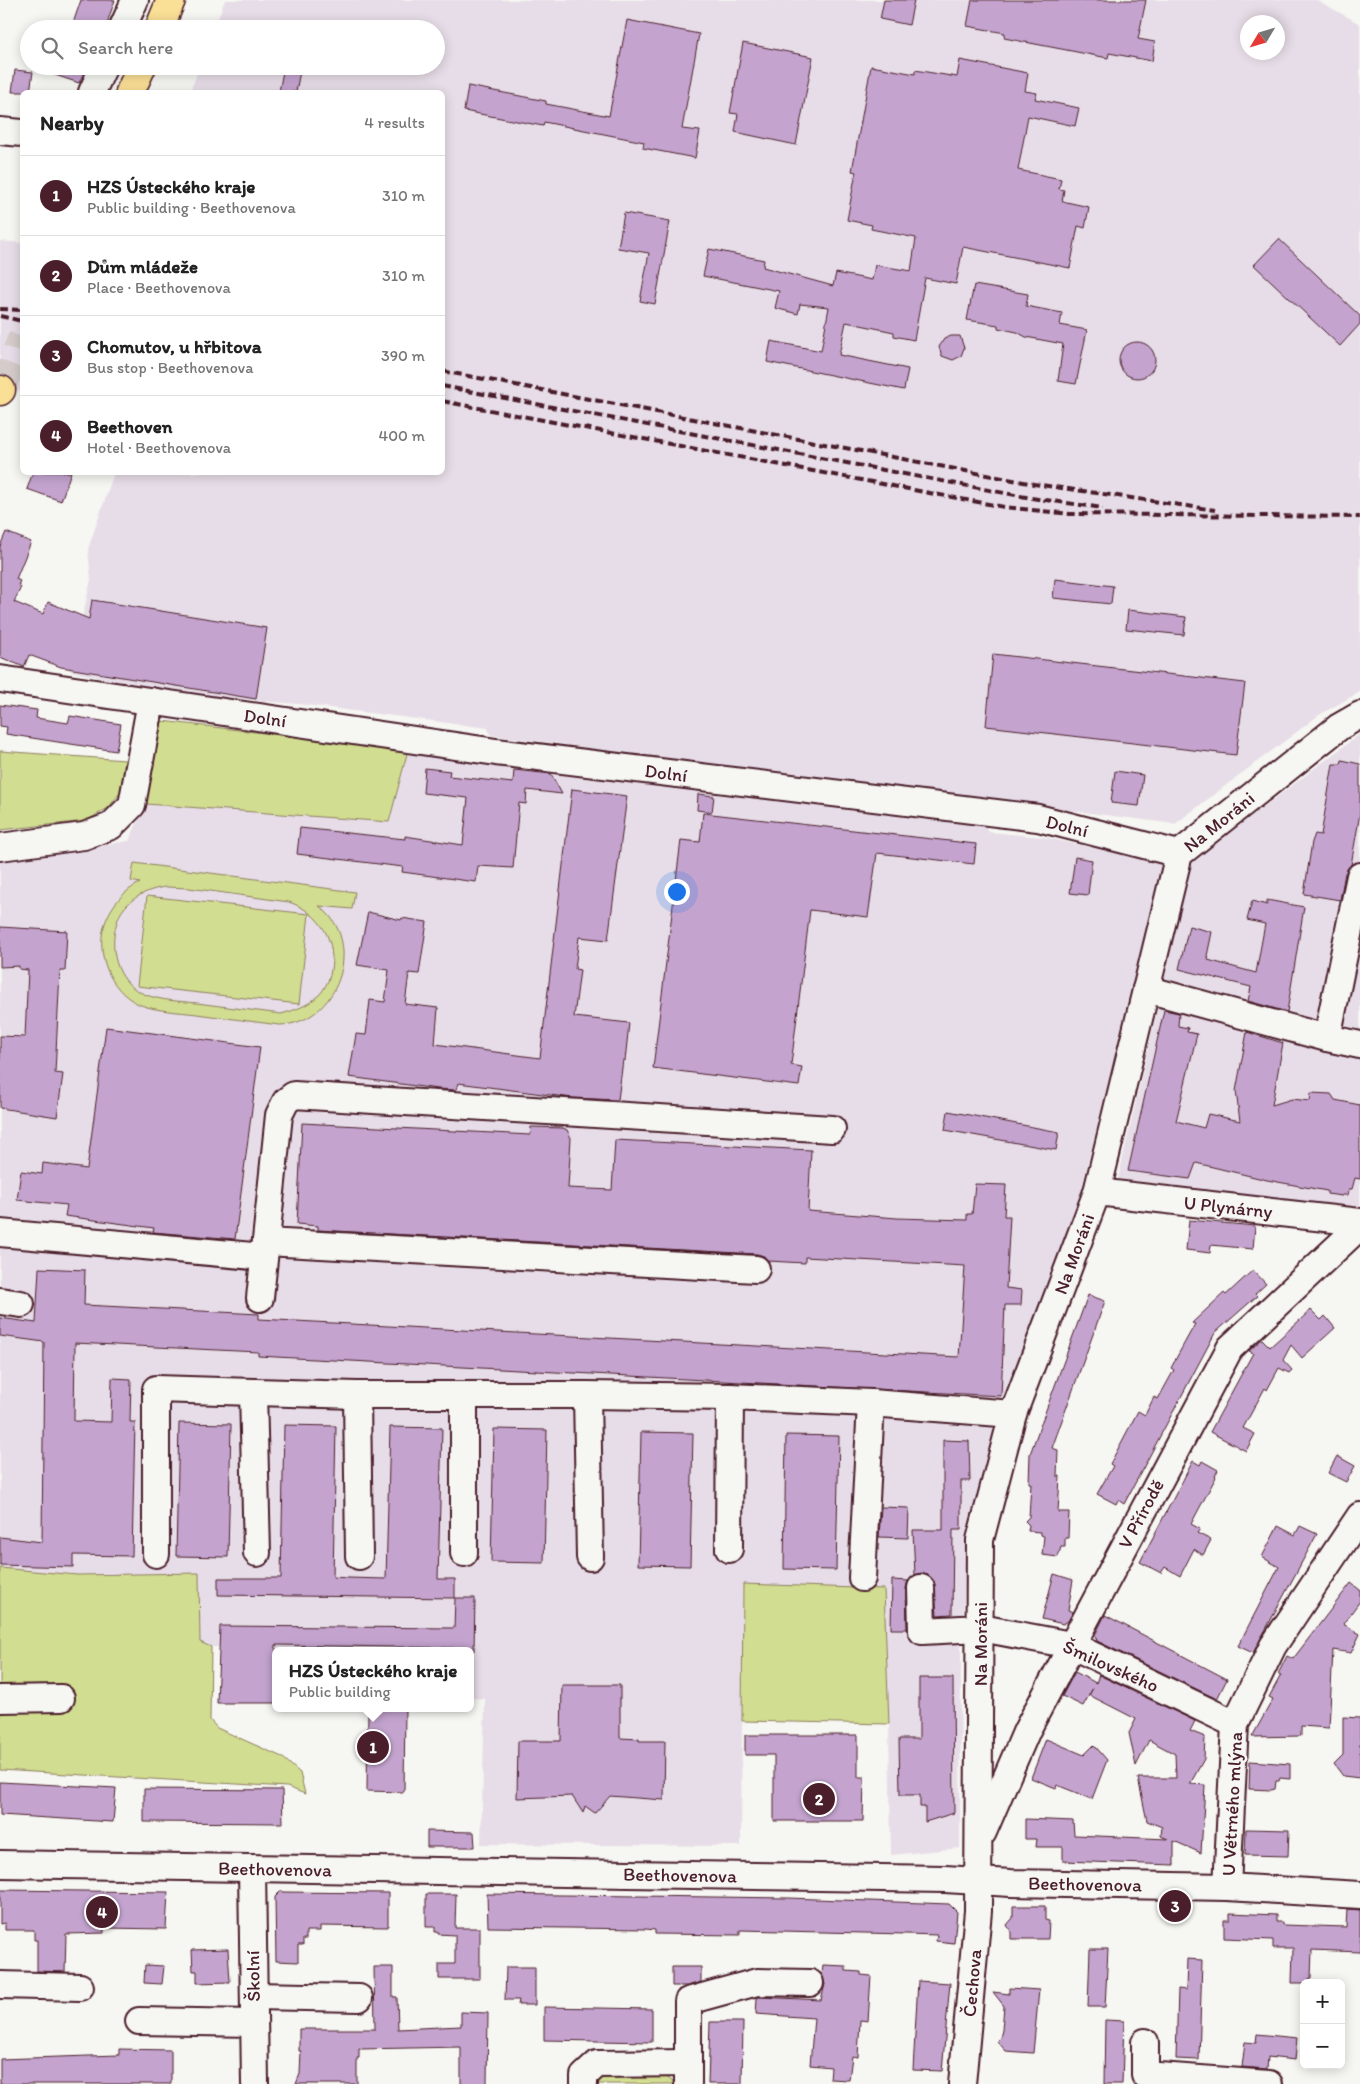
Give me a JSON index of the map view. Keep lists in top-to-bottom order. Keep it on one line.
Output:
{"streets":{"street":["Dolní","Na Moráni","U Plynárny","V Přírodě","Šmilovského","U Větrného mlýna","Beethovenova","Školní","Čechova"]},"crossings":[["Dolní","Na Moráni"],["Na Moráni","U Plynárny"],["Na Moráni","V Přírodě"],["Na Moráni","Šmilovského"],["Na Moráni","Beethovenova"],["Na Moráni","Čechova"],["V Přírodě","Šmilovského"],["Šmilovského","U Větrného mlýna"],["U Větrného mlýna","Beethovenova"],["Beethovenova","Školní"],["Beethovenova","Čechova"]],"north":"bottom left","page":{"search":"Search here","heading":["Nearby","4 results"],"list":[{"mark":"1","name":"HZS Ústeckého kraje","note":"Public building · Beethovenova","value":"310 m"},{"mark":"2","name":"Dům mládeže","note":"Place · Beethovenova","value":"310 m"},{"mark":"3","name":"Chomutov, u hřbitova","note":"Bus stop · Beethovenova","value":"390 m"},{"mark":"4","name":"Beethoven","note":"Hotel · Beethovenova","value":"400 m"}],"popup":["HZS Ústeckého kraje","Public building"],"pins":["1","2","3","4"],"map_buttons":["+","−"]}}
